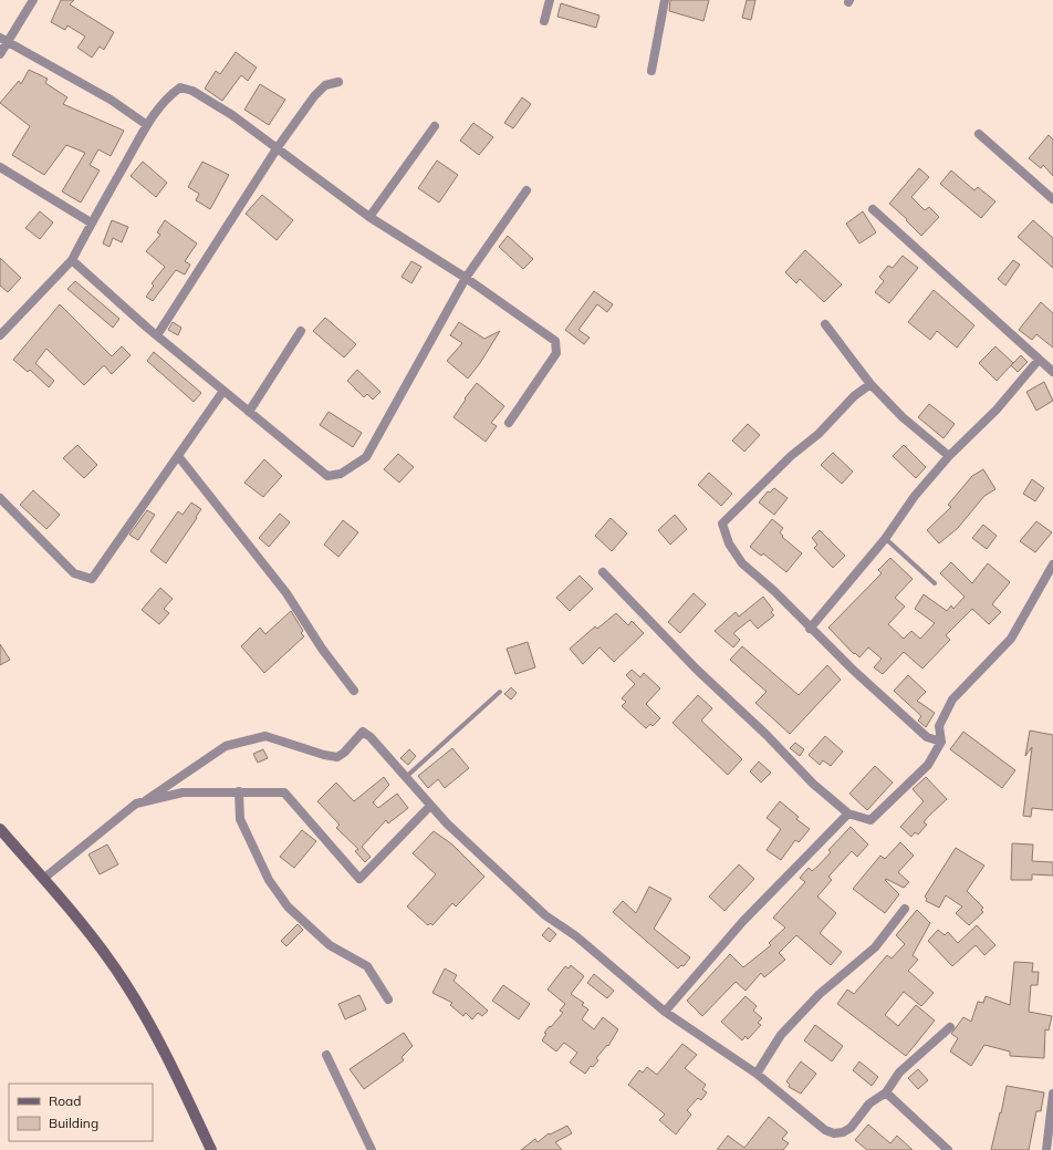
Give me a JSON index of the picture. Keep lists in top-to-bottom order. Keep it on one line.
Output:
{"legend":["Road","Building"]}
